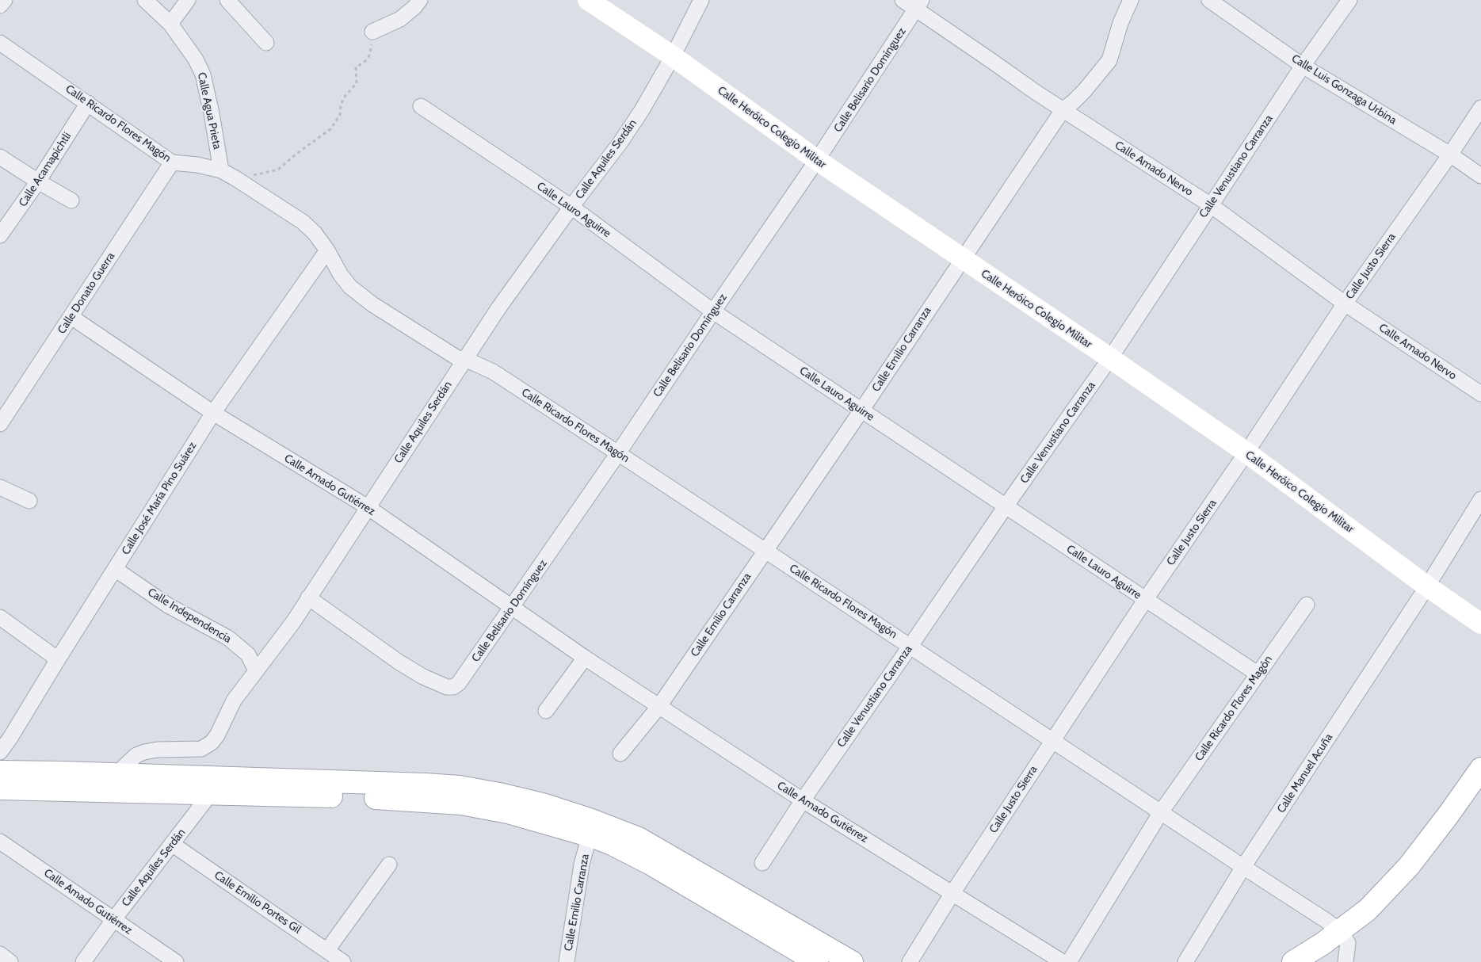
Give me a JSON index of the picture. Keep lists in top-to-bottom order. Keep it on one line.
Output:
{"streets":{"main road":["Calle Heróico Colegio Militar"],"street":["Calle Belisario Domínguez","Calle Luis Gonzaga Urbina","Calle Agua Prieta","Calle Ricardo Flores Magón","Calle Aquiles Serdán","Calle Venustiano Carranza","Calle Amado Nervo","Calle Acamapichtli","Calle Lauro Aguirre","Calle Justo Sierra","Calle Donato Guerra","Calle Emilio Carranza","Calle Amado Gutiérrez","Calle José María Pino Suárez","Calle Independencia","Calle Manuel Acuña","Calle Emilio Portes Gil"]},"crossings":[["Calle Belisario Domínguez","Calle Ricardo Flores Magón"],["Calle Belisario Domínguez","Calle Heróico Colegio Militar"],["Calle Belisario Domínguez","Calle Aquiles Serdán"],["Calle Belisario Domínguez","Calle Amado Nervo"],["Calle Belisario Domínguez","Calle Lauro Aguirre"],["Calle Belisario Domínguez","Calle Amado Gutiérrez"],["Calle Luis Gonzaga Urbina","Calle Venustiano Carranza"],["Calle Luis Gonzaga Urbina","Calle Justo Sierra"],["Calle Agua Prieta","Calle Ricardo Flores Magón"],["Calle Ricardo Flores Magón","Calle Aquiles Serdán"],["Calle Ricardo Flores Magón","Calle Venustiano Carranza"],["Calle Ricardo Flores Magón","Calle Acamapichtli"],["Calle Ricardo Flores Magón","Calle Lauro Aguirre"],["Calle Ricardo Flores Magón","Calle Justo Sierra"],["Calle Ricardo Flores Magón","Calle Donato Guerra"],["Calle Ricardo Flores Magón","Calle Emilio Carranza"],["Calle Ricardo Flores Magón","Calle José María Pino Suárez"],["Calle Ricardo Flores Magón","Calle Manuel Acuña"],["Calle Heróico Colegio Militar","Calle Aquiles Serdán"],["Calle Heróico Colegio Militar","Calle Venustiano Carranza"],["Calle Heróico Colegio Militar","Calle Justo Sierra"],["Calle Heróico Colegio Militar","Calle Emilio Carranza"],["Calle Heróico Colegio Militar","Calle Manuel Acuña"],["Calle Aquiles Serdán","Calle Lauro Aguirre"],["Calle Aquiles Serdán","Calle Amado Gutiérrez"],["Calle Aquiles Serdán","Calle Independencia"],["Calle Aquiles Serdán","Calle Emilio Portes Gil"],["Calle Venustiano Carranza","Calle Amado Nervo"],["Calle Venustiano Carranza","Calle Lauro Aguirre"],["Calle Venustiano Carranza","Calle Amado Gutiérrez"],["Calle Amado Nervo","Calle Justo Sierra"],["Calle Amado Nervo","Calle Emilio Carranza"],["Calle Lauro Aguirre","Calle Justo Sierra"],["Calle Lauro Aguirre","Calle Emilio Carranza"],["Calle Justo Sierra","Calle Amado Gutiérrez"],["Calle Donato Guerra","Calle Amado Gutiérrez"],["Calle Emilio Carranza","Calle Amado Gutiérrez"],["Calle Amado Gutiérrez","Calle José María Pino Suárez"],["Calle José María Pino Suárez","Calle Independencia"]]}
